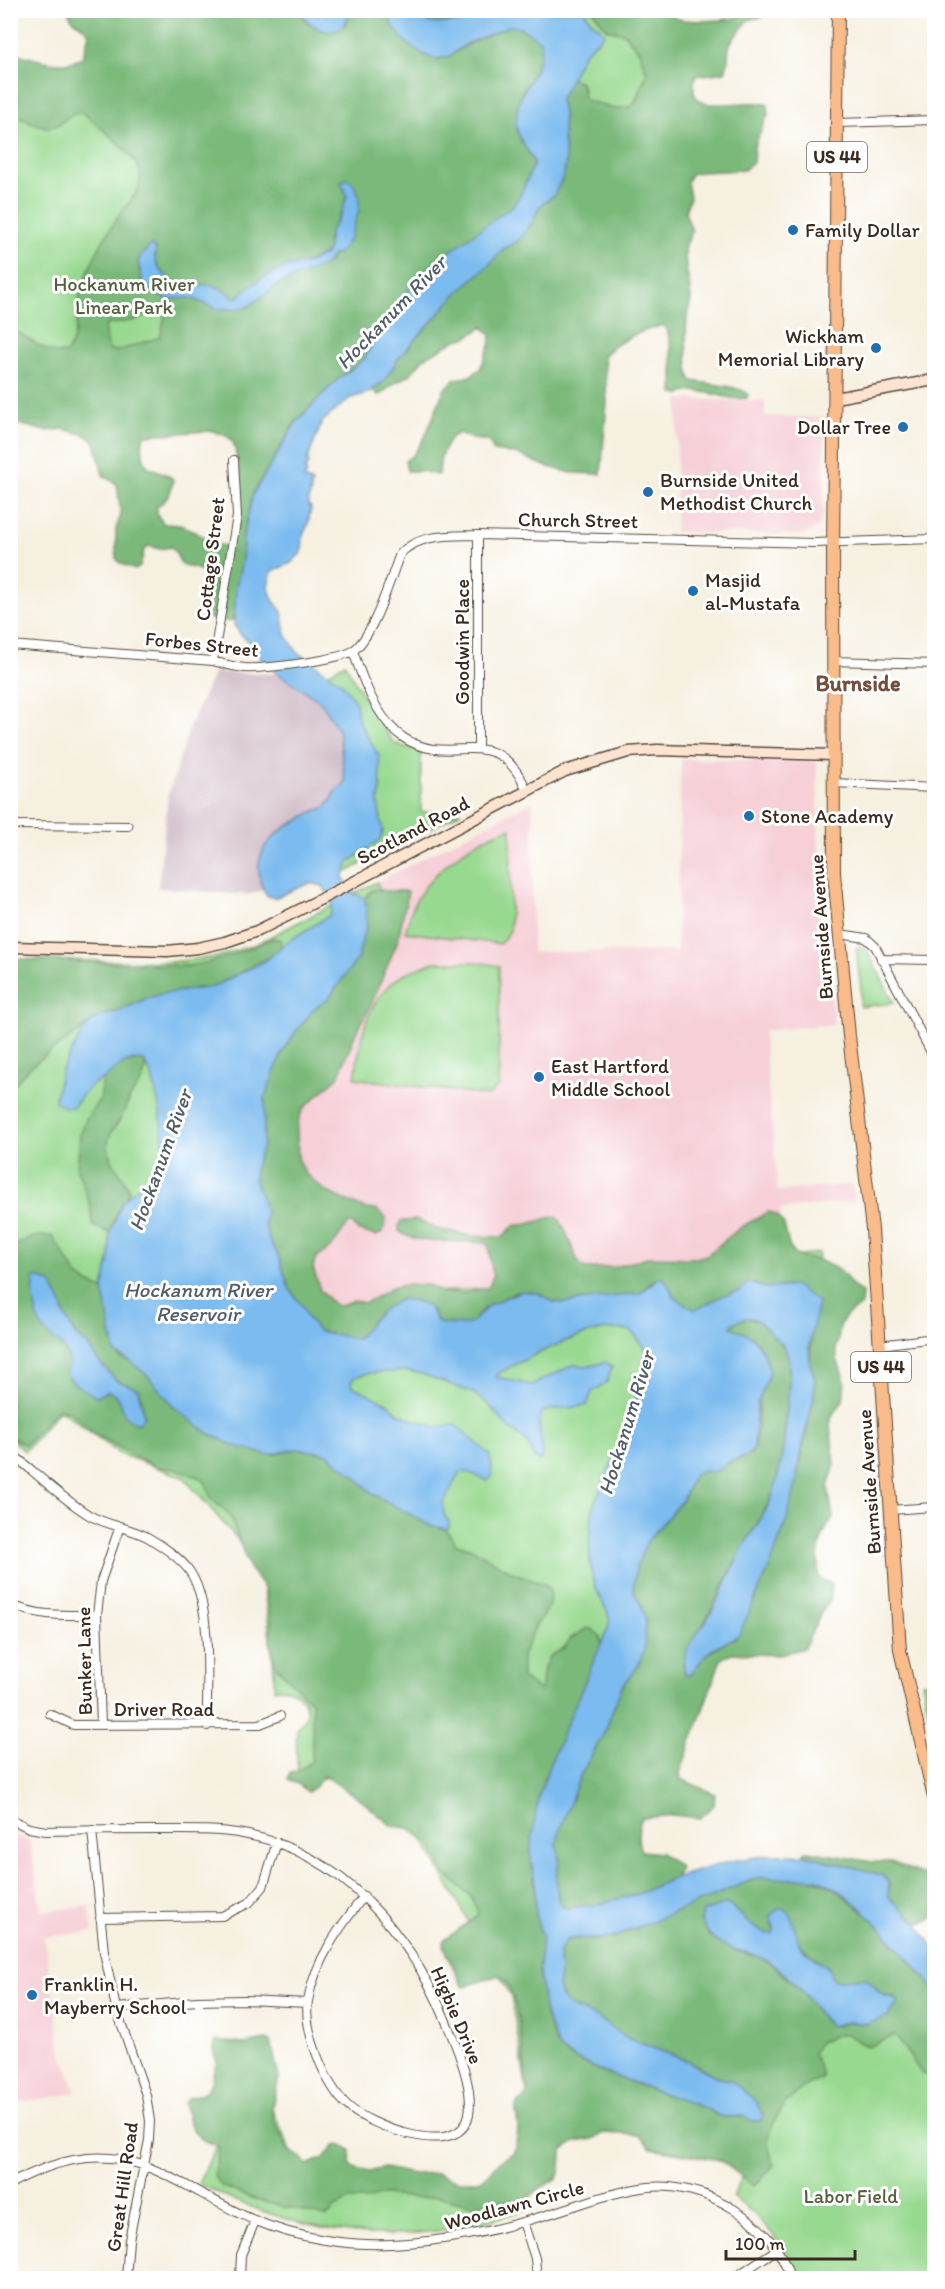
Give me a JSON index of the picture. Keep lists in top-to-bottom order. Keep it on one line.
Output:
{"streets":{"main road":["US 44","Scotland Road","Burnside Avenue"],"street":["Church Street","Cottage Street","Goodwin Place","Forbes Street","Bunker Lane","Driver Road","Higbie Drive","Great Hill Road","Woodlawn Circle"]},"crossings":[["Church Street","Goodwin Place"],["Church Street","Forbes Street"],["Church Street","Burnside Avenue"],["Cottage Street","Forbes Street"],["Scotland Road","Burnside Avenue"],["Bunker Lane","Driver Road"],["Higbie Drive","Great Hill Road"],["Great Hill Road","Woodlawn Circle"]],"districts":["Burnside"],"water":["Hockanum River","Hockanum River Reservoir"],"parks":["Hockanum River Linear Park","Labor Field"],"places":["Family Dollar","Wickham Memorial Library","Dollar Tree","Burnside United Methodist Church","Masjid al-Mustafa","Stone Academy","East Hartford Middle School","Franklin H. Mayberry School"],"scale_bar":"100 m"}
